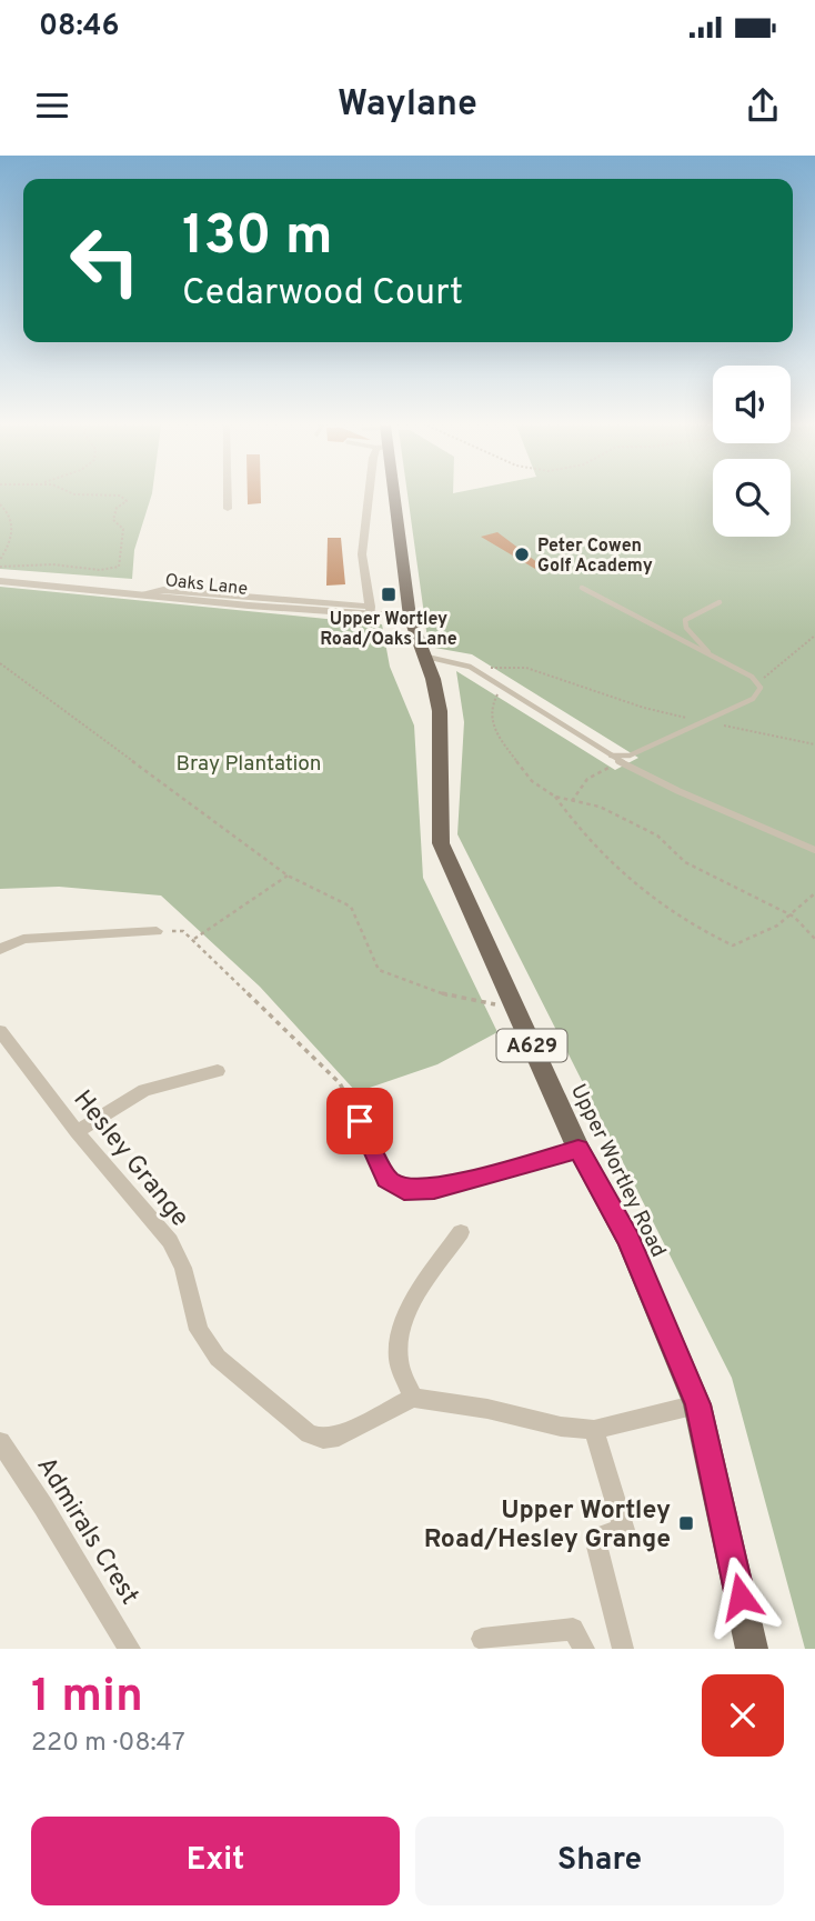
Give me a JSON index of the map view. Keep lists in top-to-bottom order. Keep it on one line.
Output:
{"streets":{"main road":["A629","Upper Wortley Road"],"street":["Oaks Lane","Hesley Grange","Admirals Crest"]},"crossings":[["Oaks Lane","Upper Wortley Road"]],"parks":["Bray Plantation"],"places":{"other":["Peter Cowen Golf Academy"],"transit":["Upper Wortley Road/Oaks Lane","Upper Wortley Road/Hesley Grange"]},"page":{"status":"08:46","header":"Waylane","turn":["130 m","Cedarwood Court"],"heading":["1 min","220 m · 08:47"],"buttons":["Exit","Share"]}}
